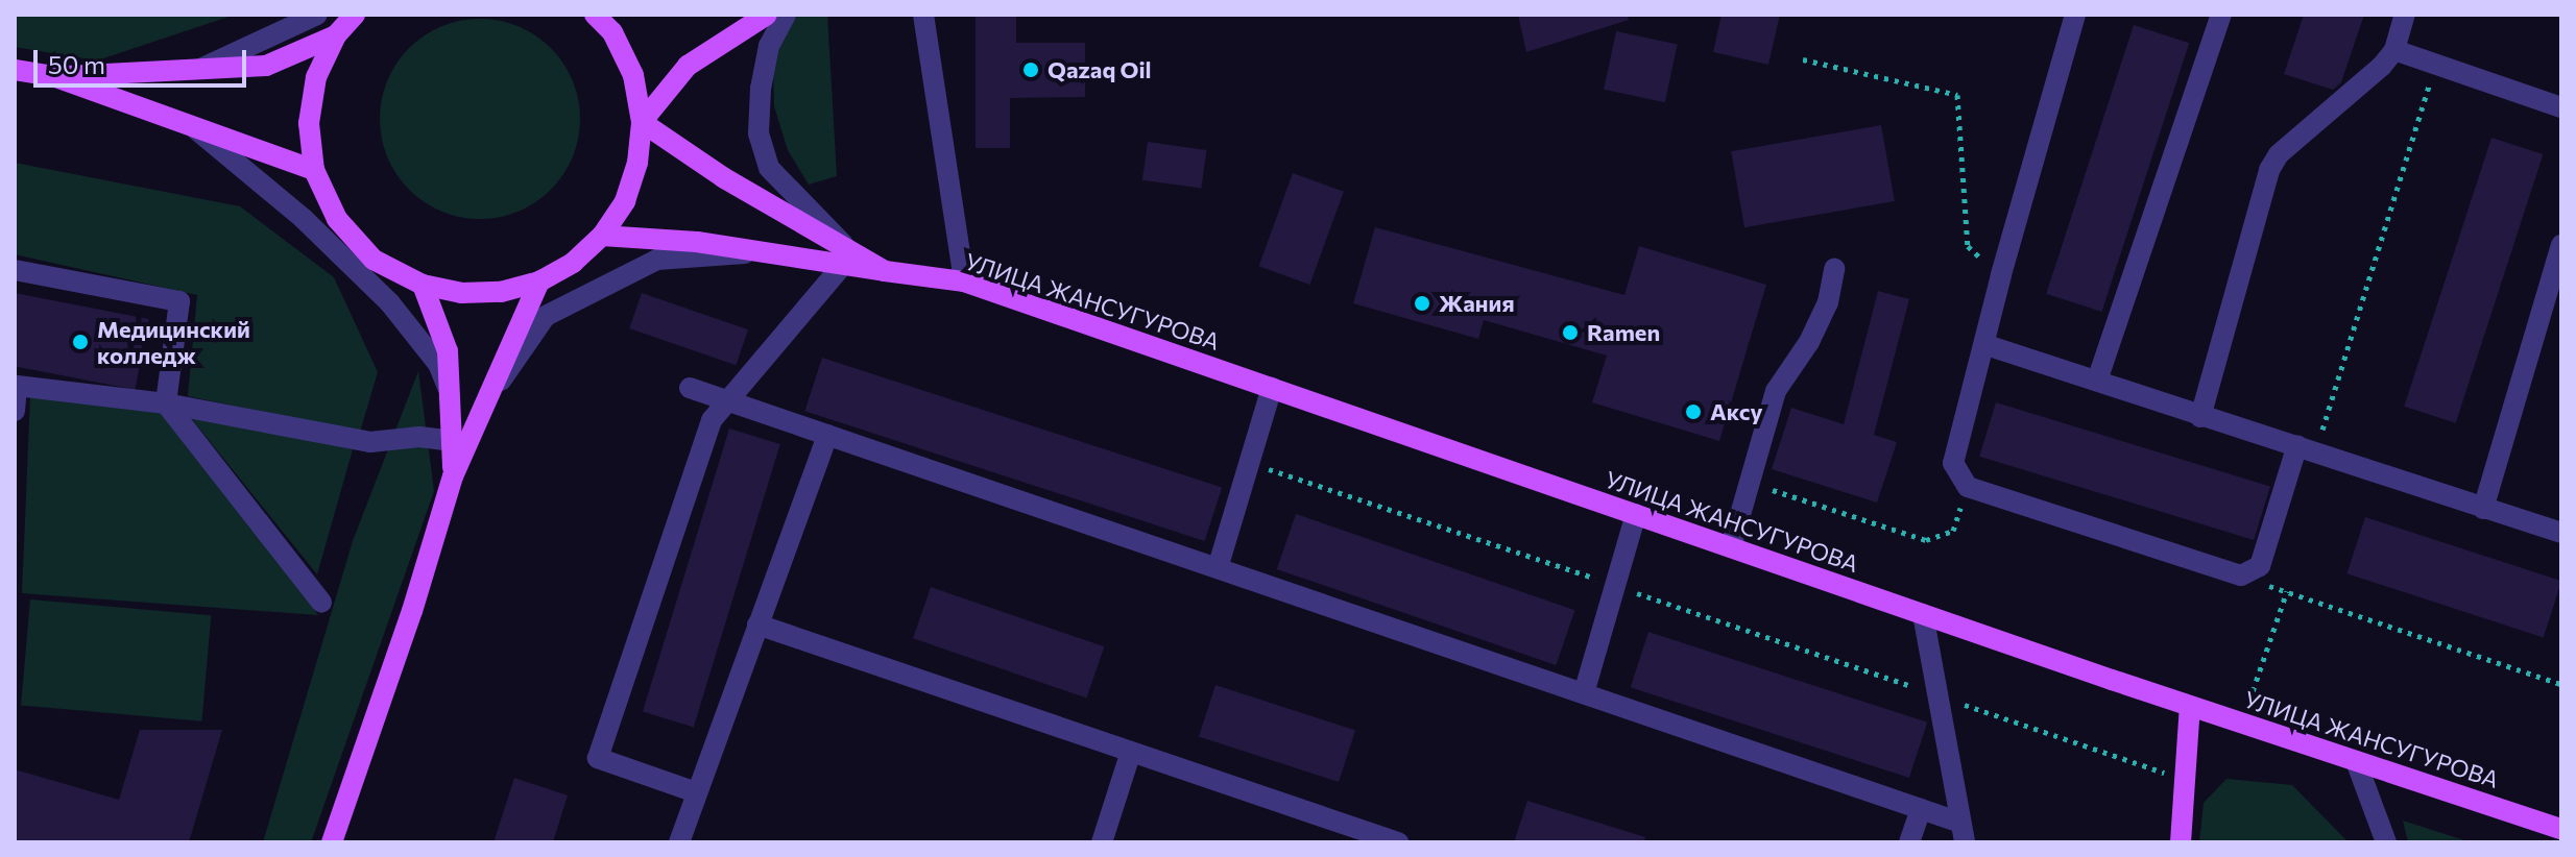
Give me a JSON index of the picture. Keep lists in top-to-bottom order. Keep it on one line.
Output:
{"streets":{"main road":["УЛИЦА ЖАНСУГУРОВА"]},"places":["Qazaq Oil","Жания","Ramen","Медицинский колледж","Аксу"],"scale_bar":"50 m"}
